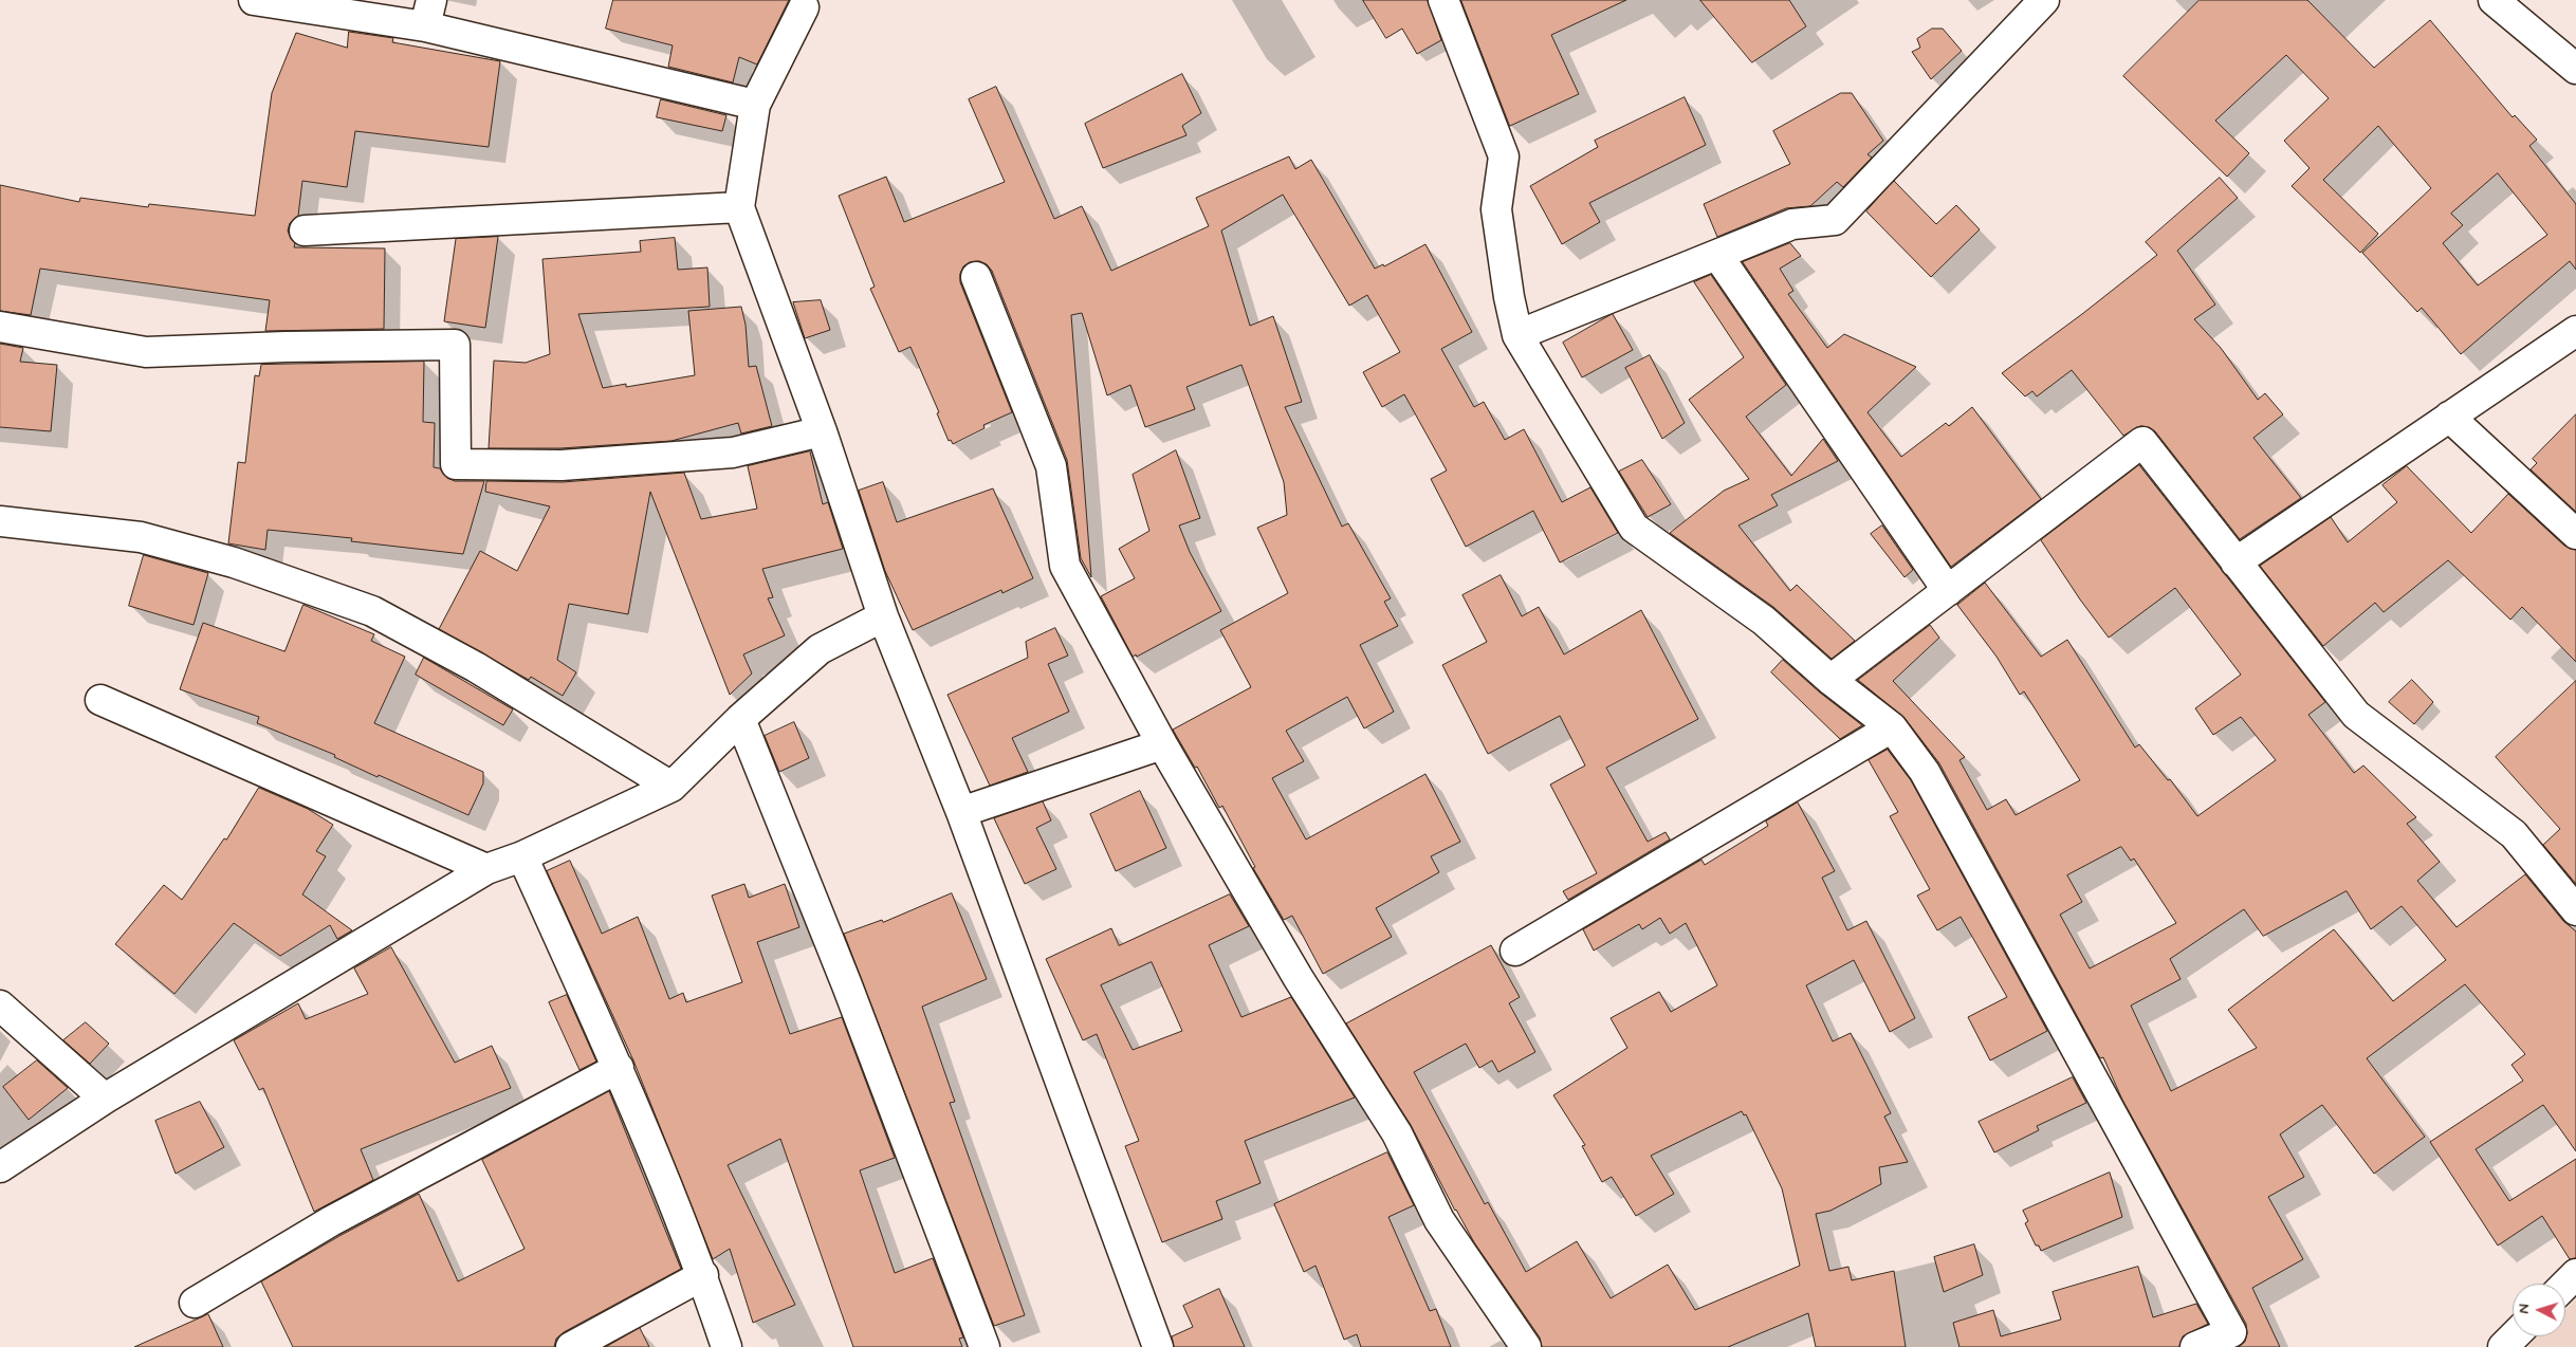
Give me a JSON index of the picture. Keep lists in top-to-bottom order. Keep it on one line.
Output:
{"north":"left"}
